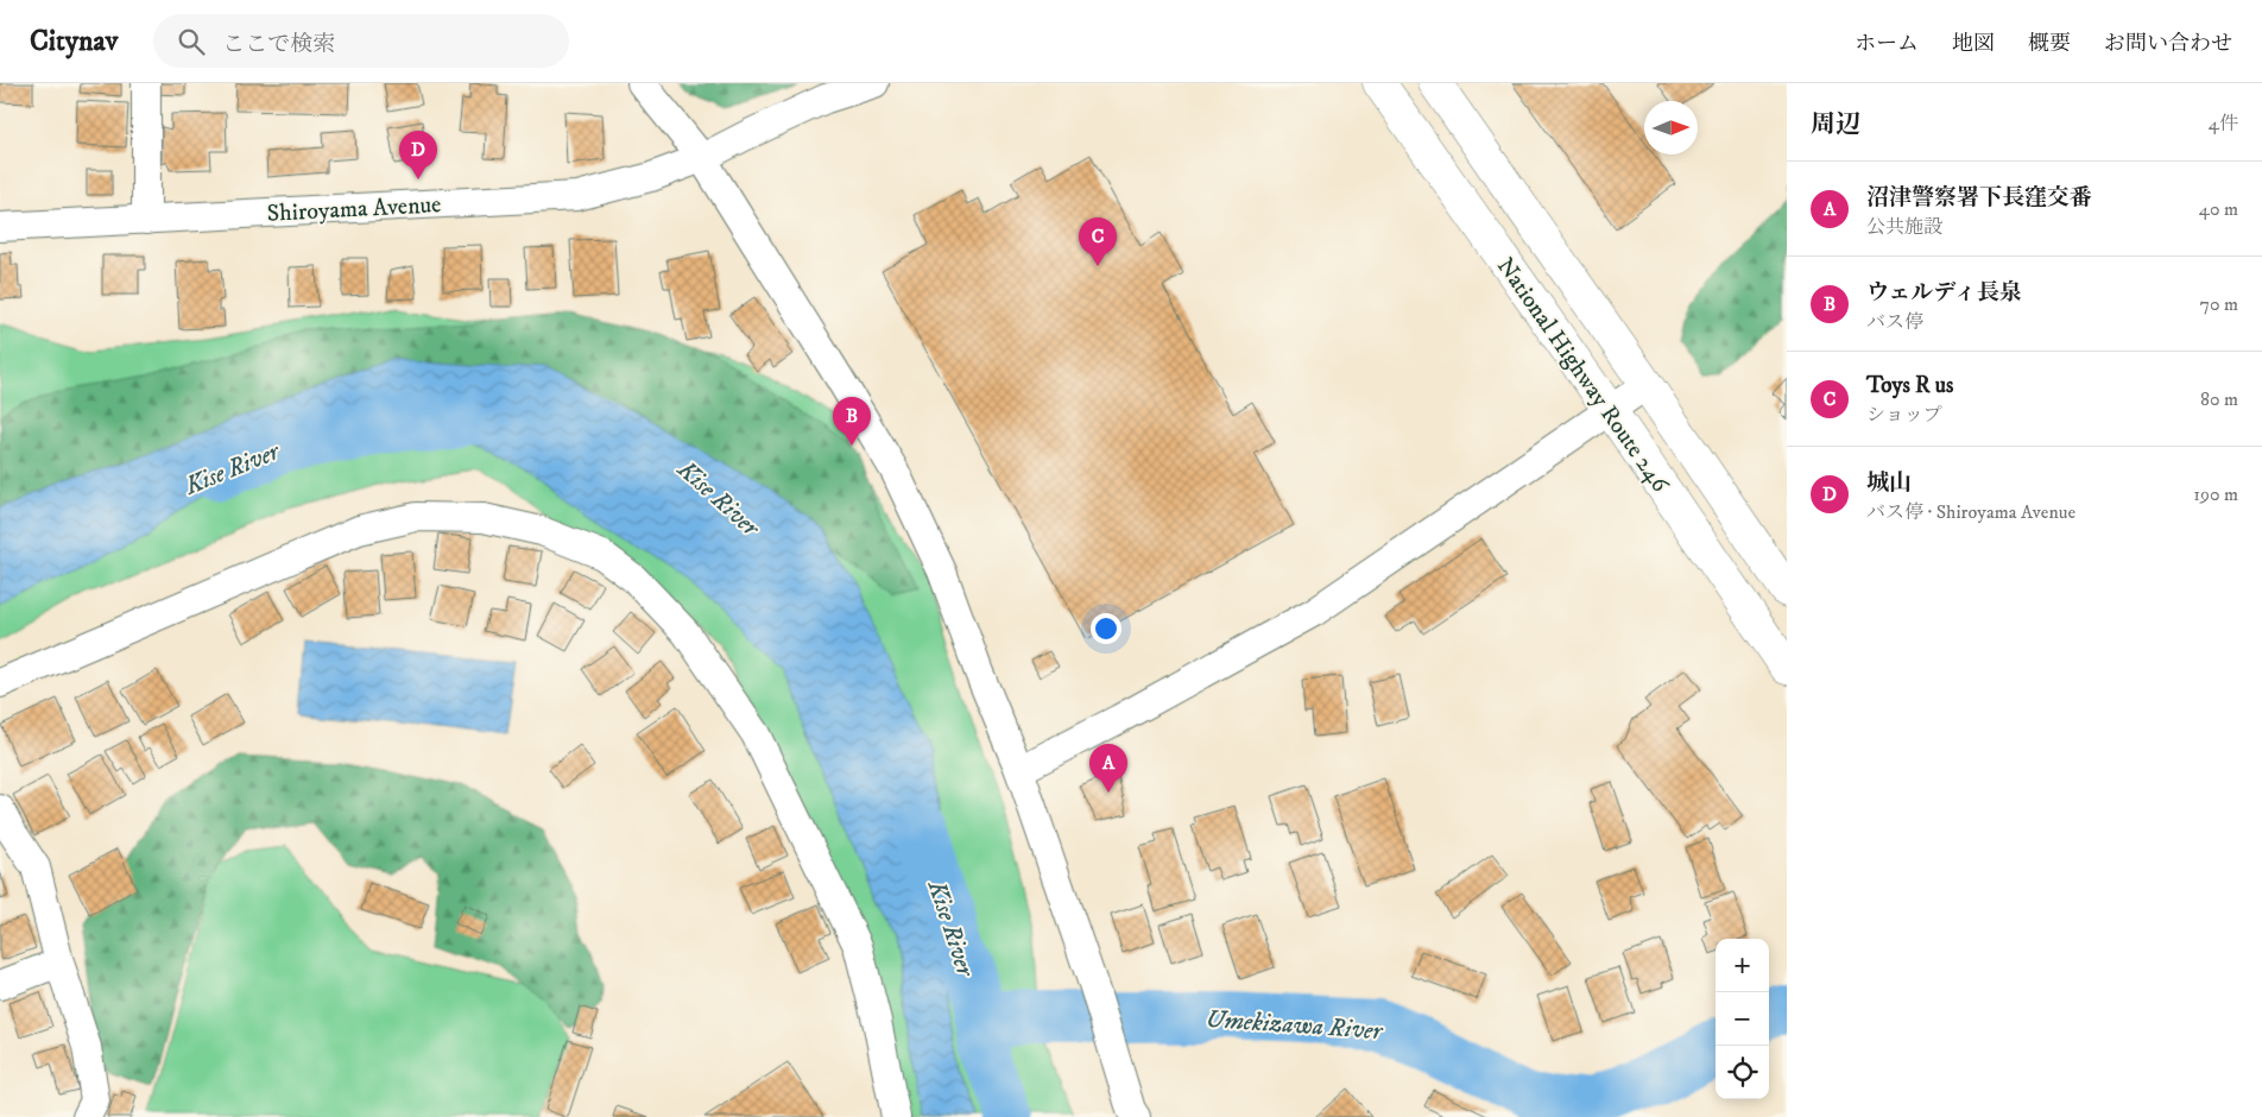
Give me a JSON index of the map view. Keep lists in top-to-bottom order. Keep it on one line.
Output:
{"streets":{"highway":["National Highway Route 246"],"street":["Shiroyama Avenue"]},"water":["Kise River","Umekizawa River"],"north":"right","page":{"header":"Citynav","search":"ここで検索","nav":["ホーム","地図","概要","お問い合わせ"],"heading":["周辺","4件"],"pins":["D","C","B","A"],"list":[{"mark":"A","name":"沼津警察署下長窪交番","note":"公共施設","value":"40 m"},{"mark":"B","name":"ウェルディ長泉","note":"バス停","value":"70 m"},{"mark":"C","name":"Toys R us","note":"ショップ","value":"80 m"},{"mark":"D","name":"城山","note":"バス停 · Shiroyama Avenue","value":"190 m"}],"map_buttons":["+","−"]}}
